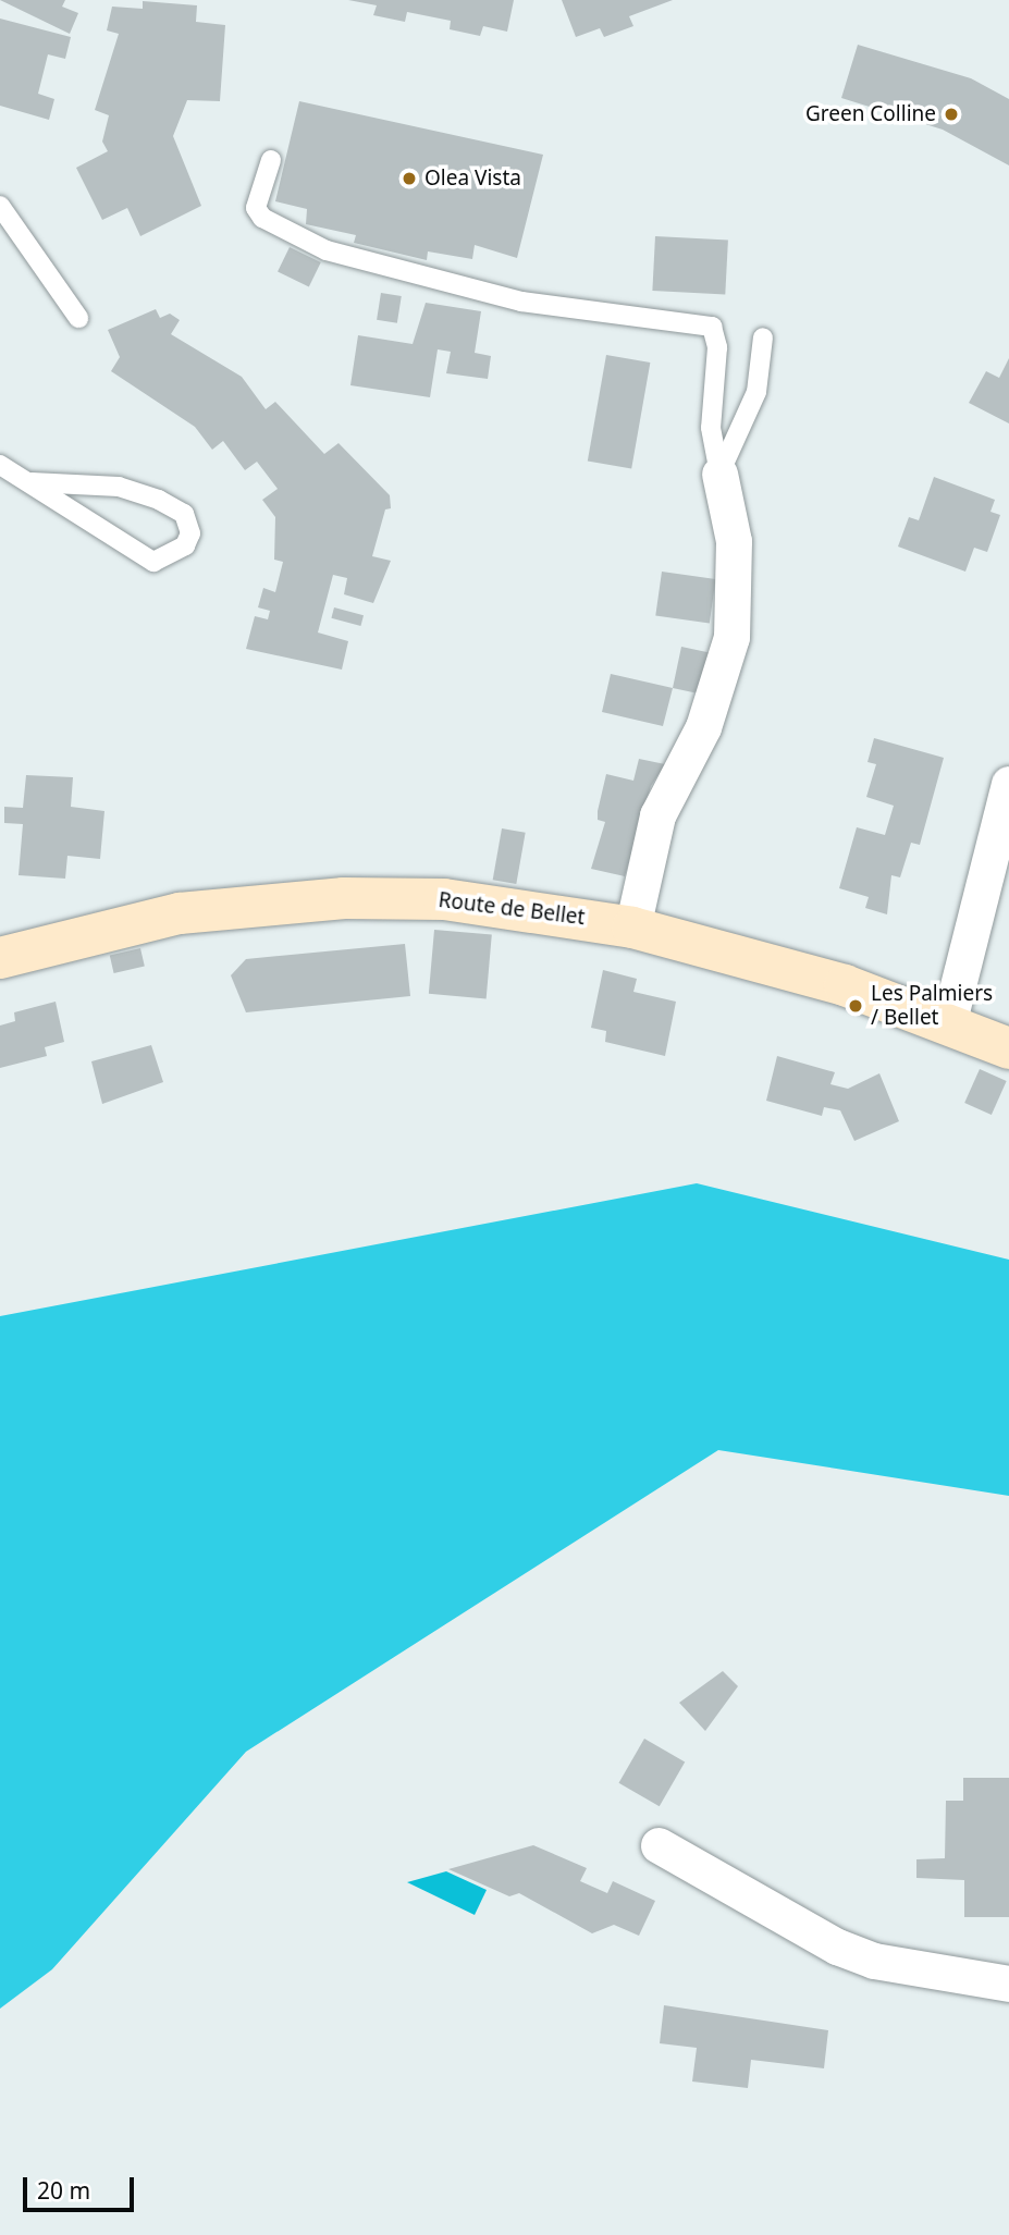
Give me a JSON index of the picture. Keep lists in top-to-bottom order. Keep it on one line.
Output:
{"streets":{"street":["Route de Bellet"]},"places":["Green Colline","Olea Vista","Les Palmiers / Bellet"],"scale_bar":"20 m"}
